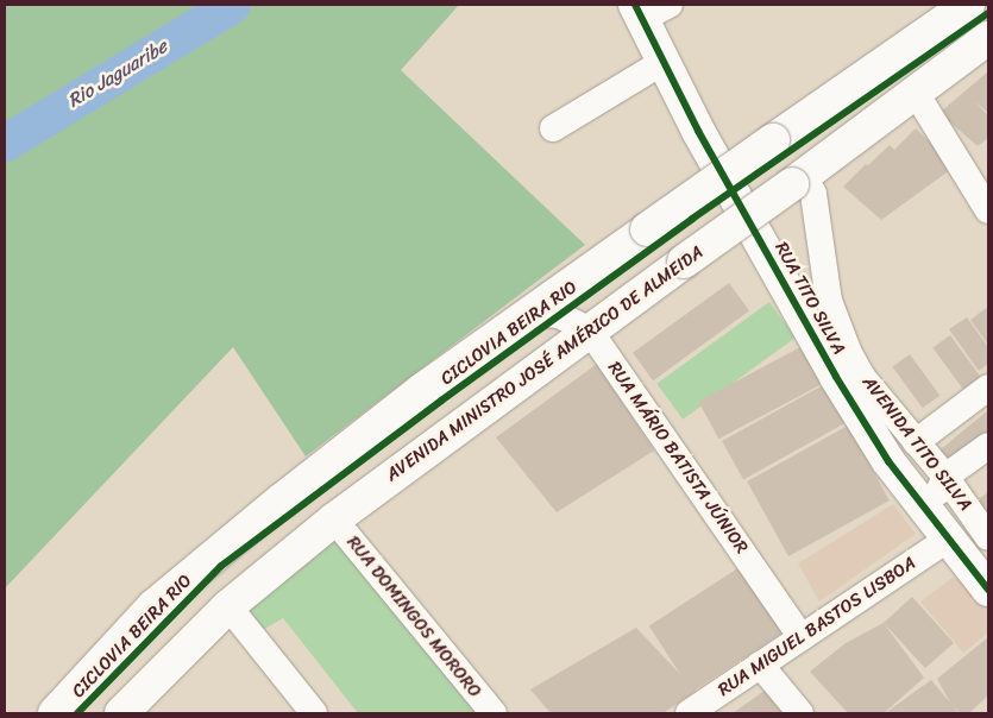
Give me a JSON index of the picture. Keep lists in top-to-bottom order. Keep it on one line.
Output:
{"streets":{"main road":["RUA TITO SILVA","AVENIDA MINISTRO JOSÉ AMÉRICO DE ALMEIDA"],"street":["AVENIDA TITO SILVA","RUA MÁRIO BATISTA JÚNIOR","RUA DOMINGOS MORORO","RUA MIGUEL BASTOS LISBOA"],"cycle path":["CICLOVIA BEIRA RIO"]},"crossings":[["RUA TITO SILVA","RUA MIGUEL BASTOS LISBOA"],["AVENIDA MINISTRO JOSÉ AMÉRICO DE ALMEIDA","AVENIDA TITO SILVA"],["AVENIDA MINISTRO JOSÉ AMÉRICO DE ALMEIDA","RUA MÁRIO BATISTA JÚNIOR"],["AVENIDA MINISTRO JOSÉ AMÉRICO DE ALMEIDA","RUA DOMINGOS MORORO"],["RUA MÁRIO BATISTA JÚNIOR","RUA MIGUEL BASTOS LISBOA"]],"water":["Rio Jaguaribe"]}
